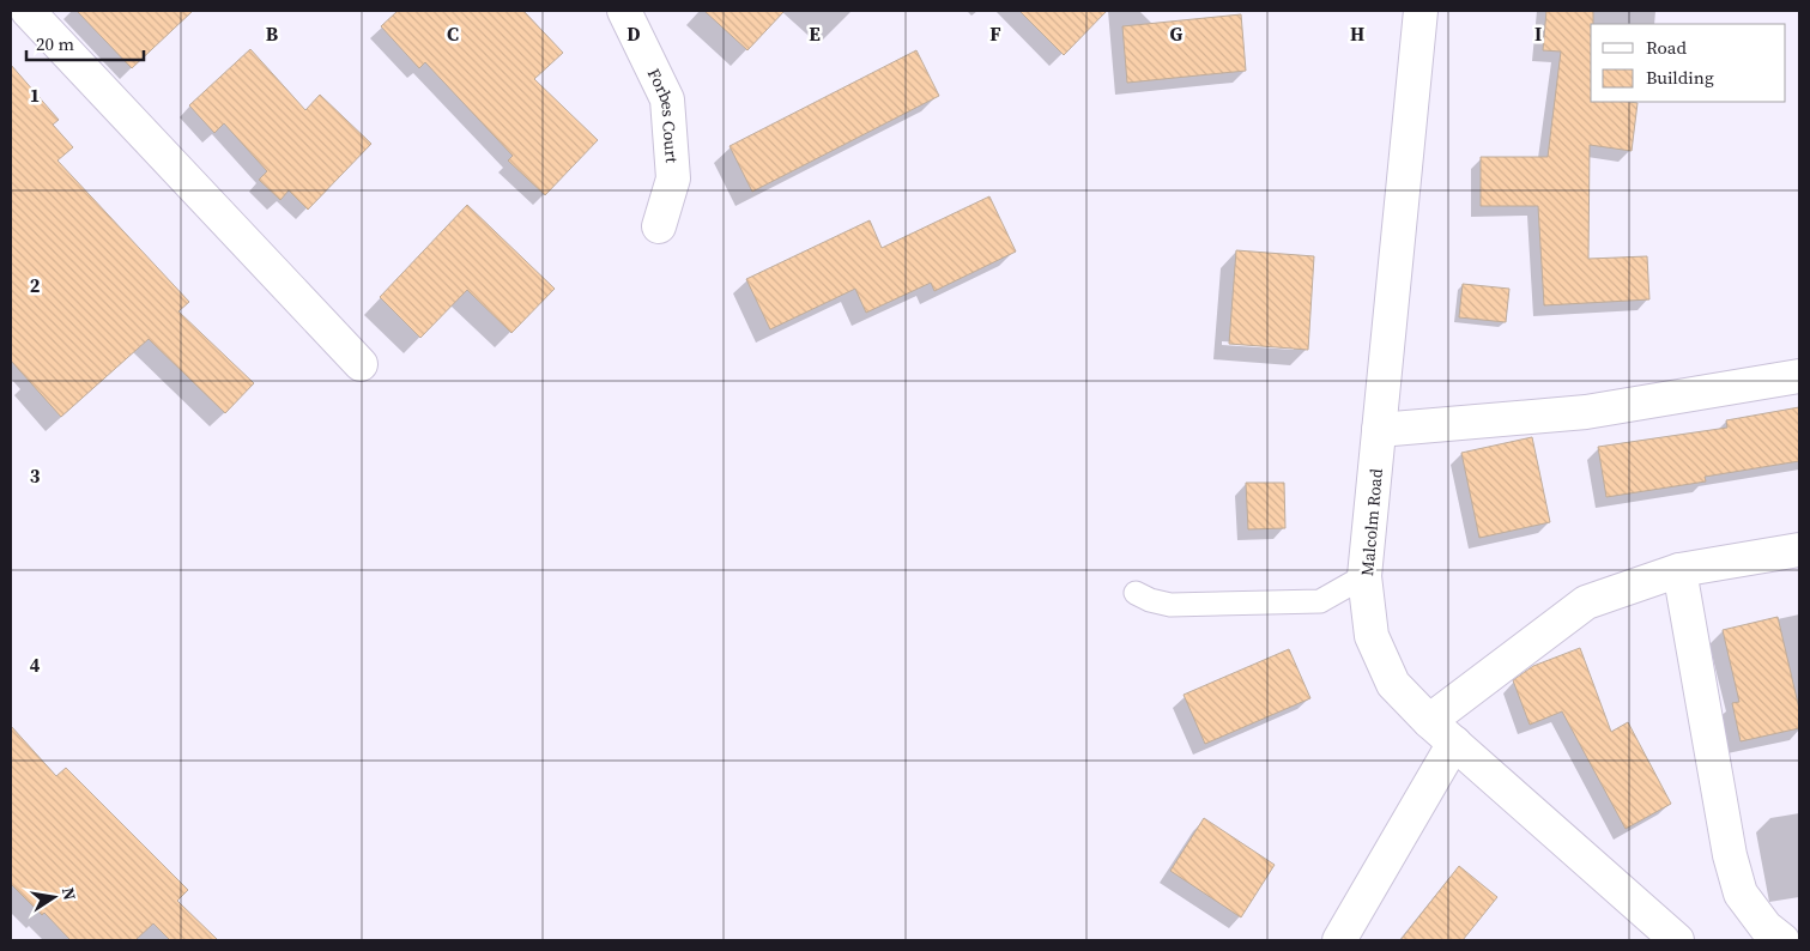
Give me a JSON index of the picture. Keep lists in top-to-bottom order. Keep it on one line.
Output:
{"streets":{"street":["Forbes Court","Malcolm Road"]},"legend":["Road","Building"],"scale_bar":"20 m","north":"right","grid":{"columns":["B","C","D","E","F","G","H","I"],"rows":["1","2","3","4"]}}
